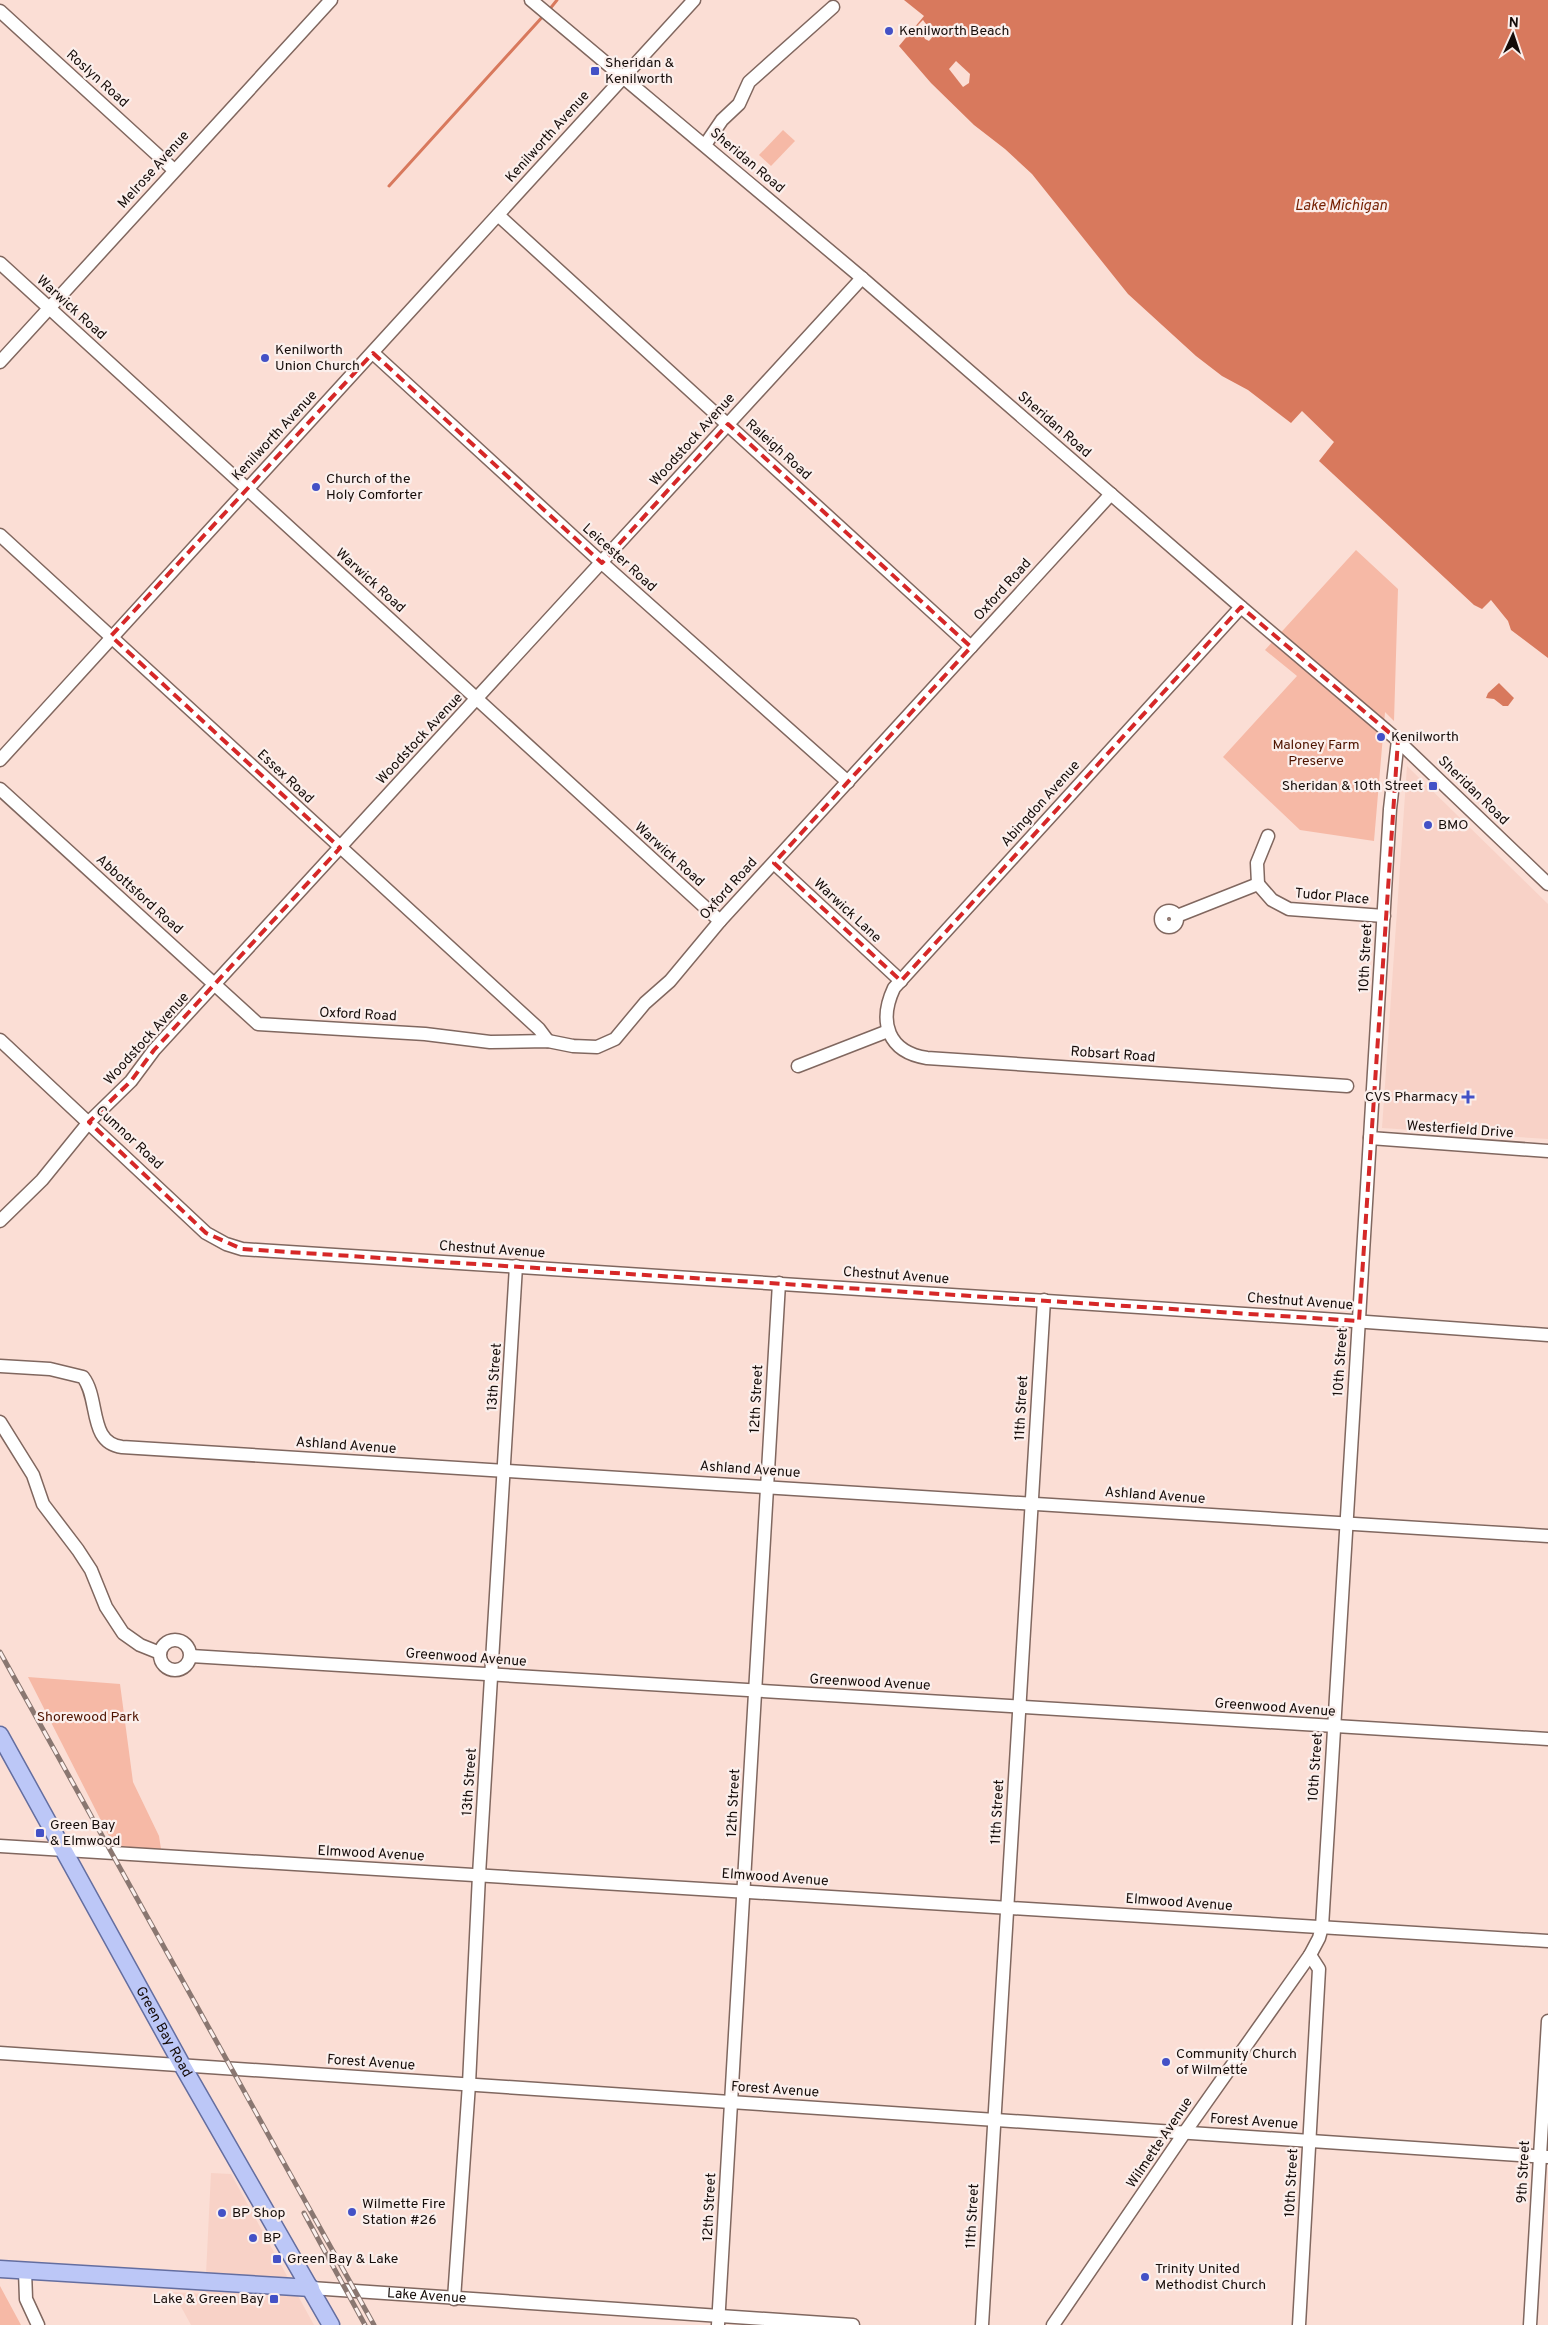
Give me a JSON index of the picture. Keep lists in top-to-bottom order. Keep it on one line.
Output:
{"streets":{"main road":["Green Bay Road","Lake Avenue"],"street":["Roslyn Road","Kenilworth Avenue","Sheridan Road","Melrose Avenue","Warwick Road","Woodstock Avenue","Raleigh Road","Leicester Road","Oxford Road","Essex Road","Abingdon Avenue","Abbottsford Road","Tudor Place","Warwick Lane","10th Street","Robsart Road","Westerfield Drive","Cumnor Road","Chestnut Avenue","13th Street","12th Street","11th Street","Ashland Avenue","Greenwood Avenue","Elmwood Avenue","Forest Avenue","Wilmette Avenue","9th Street"]},"crossings":[["Roslyn Road","Melrose Avenue"],["Kenilworth Avenue","Sheridan Road"],["Kenilworth Avenue","Warwick Road"],["Kenilworth Avenue","Raleigh Road"],["Kenilworth Avenue","Leicester Road"],["Kenilworth Avenue","Essex Road"],["Sheridan Road","Woodstock Avenue"],["Sheridan Road","Oxford Road"],["Sheridan Road","Abingdon Avenue"],["Sheridan Road","10th Street"],["Melrose Avenue","Warwick Road"],["Warwick Road","Woodstock Avenue"],["Warwick Road","Oxford Road"],["Woodstock Avenue","Raleigh Road"],["Woodstock Avenue","Leicester Road"],["Woodstock Avenue","Essex Road"],["Woodstock Avenue","Abbottsford Road"],["Woodstock Avenue","Cumnor Road"],["Raleigh Road","Oxford Road"],["Leicester Road","Oxford Road"],["Oxford Road","Essex Road"],["Oxford Road","Abbottsford Road"],["Oxford Road","Warwick Lane"],["Abingdon Avenue","Warwick Lane"],["Abingdon Avenue","Robsart Road"],["Tudor Place","10th Street"],["10th Street","Westerfield Drive"],["10th Street","Chestnut Avenue"],["10th Street","Ashland Avenue"],["10th Street","Greenwood Avenue"],["10th Street","Elmwood Avenue"],["10th Street","Forest Avenue"],["10th Street","Wilmette Avenue"],["Cumnor Road","Chestnut Avenue"],["Chestnut Avenue","13th Street"],["Chestnut Avenue","12th Street"],["Chestnut Avenue","11th Street"],["13th Street","Ashland Avenue"],["13th Street","Greenwood Avenue"],["13th Street","Elmwood Avenue"],["13th Street","Forest Avenue"],["13th Street","Lake Avenue"],["12th Street","Ashland Avenue"],["12th Street","Greenwood Avenue"],["12th Street","Elmwood Avenue"],["12th Street","Forest Avenue"],["12th Street","Lake Avenue"],["11th Street","Ashland Avenue"],["11th Street","Greenwood Avenue"],["11th Street","Elmwood Avenue"],["11th Street","Forest Avenue"],["Elmwood Avenue","Green Bay Road"],["Elmwood Avenue","Wilmette Avenue"],["Green Bay Road","Forest Avenue"],["Green Bay Road","Lake Avenue"],["Forest Avenue","Wilmette Avenue"],["Forest Avenue","9th Street"]],"water":["Lake Michigan"],"parks":["Maloney Farm Preserve","Shorewood Park"],"places":{"other":["Kenilworth Beach","Kenilworth Union Church","Church of the Holy Comforter","Kenilworth","BMO","Community Church of Wilmette","Wilmette Fire Station #26","BP Shop","BP","Trinity United Methodist Church"],"transit":["Sheridan & Kenilworth","Sheridan & 10th Street","Green Bay & Elmwood","Green Bay & Lake","Lake & Green Bay"],"health":["CVS Pharmacy"]},"north":"top"}
